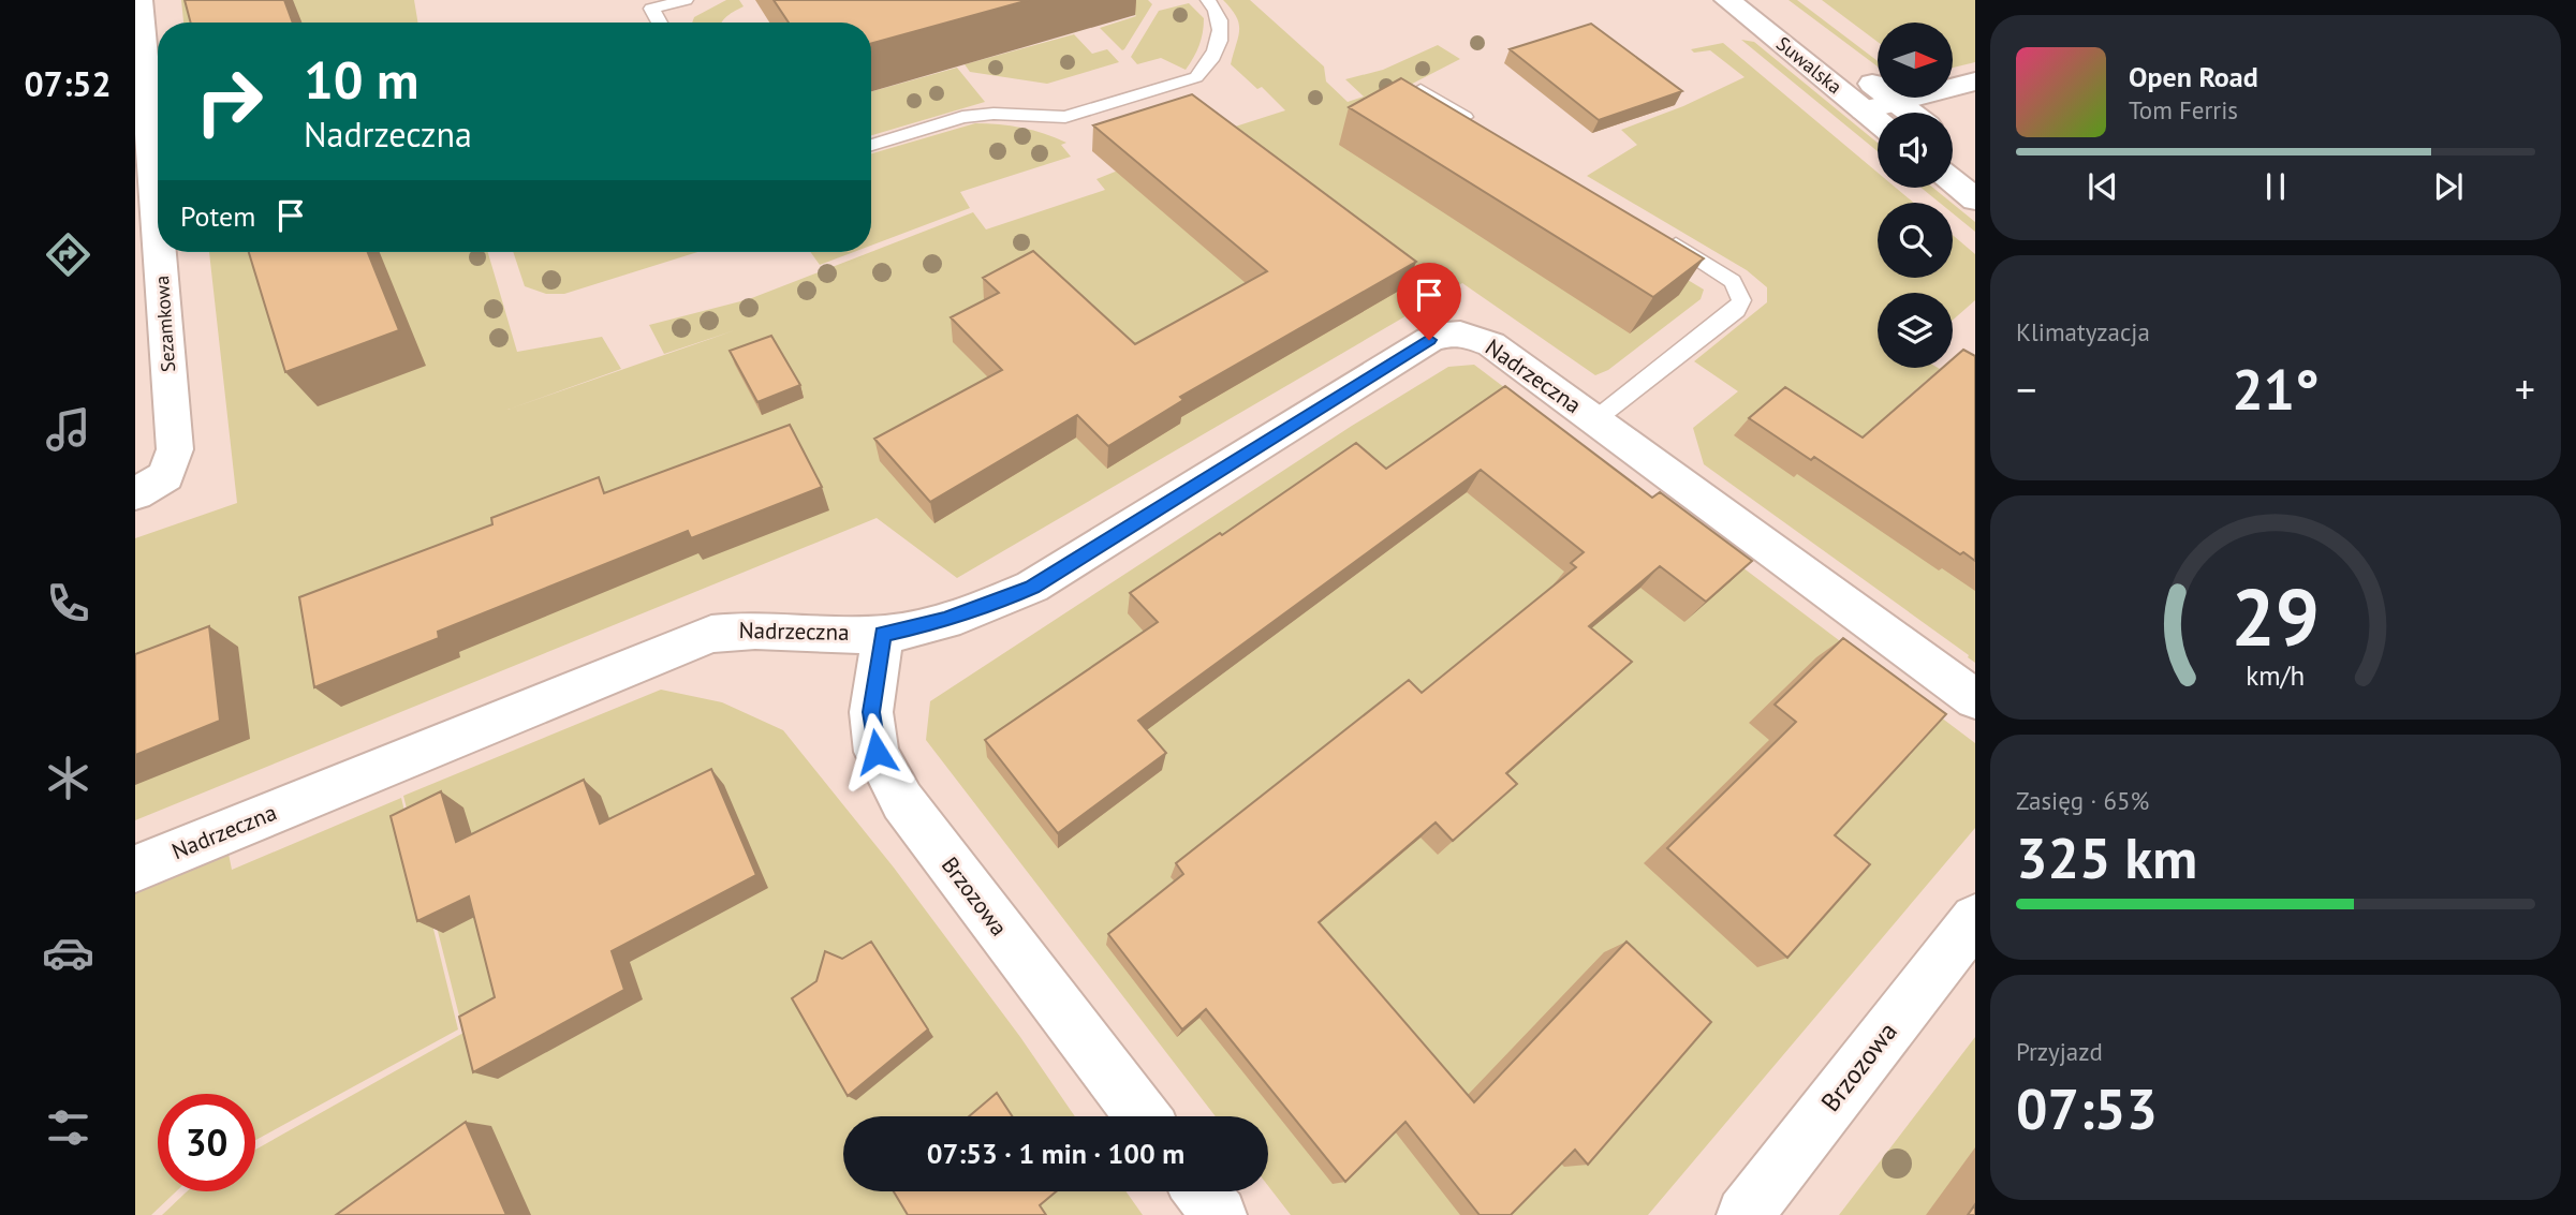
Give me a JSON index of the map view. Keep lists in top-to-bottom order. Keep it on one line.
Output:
{"streets":{"street":["Suwalska","Sezamkowa","Nadrzeczna","Brzozowa"]},"crossings":[["Nadrzeczna","Brzozowa"]],"north":"right","page":{"tabs":"07:52","turn":["10 m","Nadrzeczna"],"song":["Open Road","Tom Ferris"],"then":"Potem","tile":["Klimatyzacja",["Zasięg · 65%","325 km"],["Przyjazd","07:53"]],"heat":["−","21°","+"],"limit":"30","trip":"07:53 · 1 min · 100 m","gauge":["29","km/h"]}}
